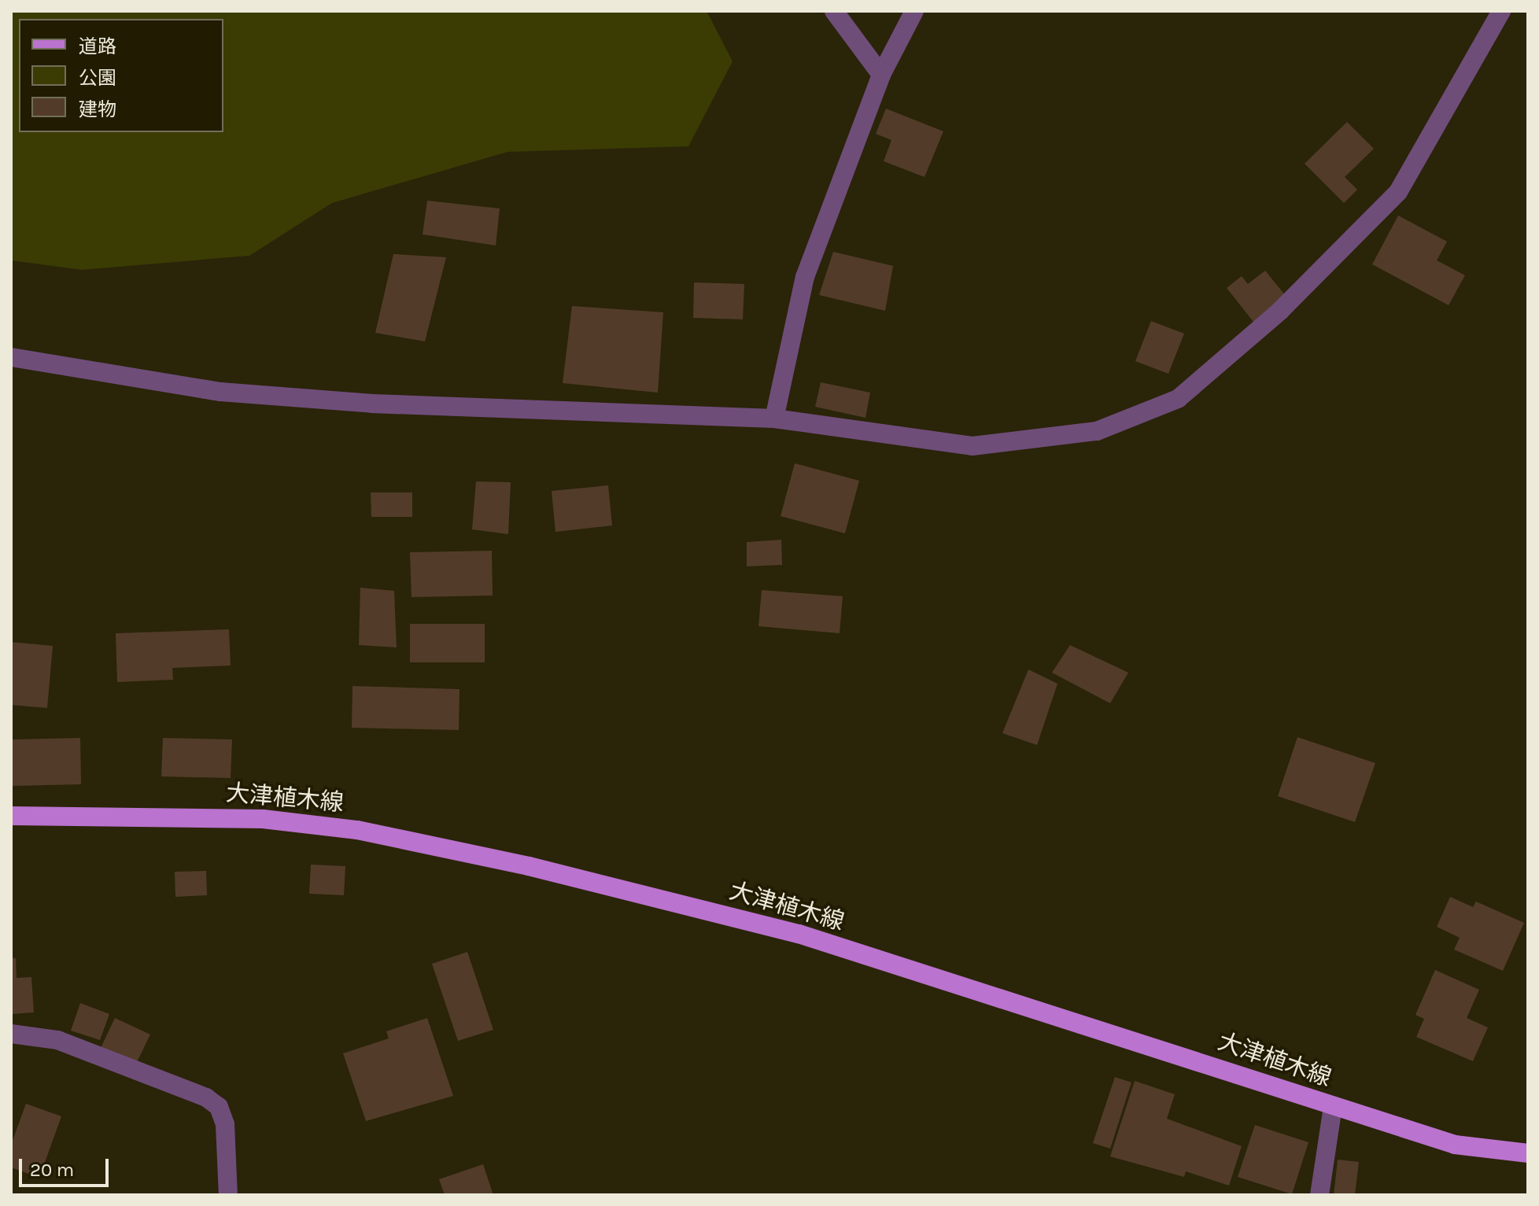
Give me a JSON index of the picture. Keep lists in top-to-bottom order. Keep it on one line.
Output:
{"streets":{"main road":["大津植木線"]},"legend":["道路","公園","建物"],"scale_bar":"20 m"}
